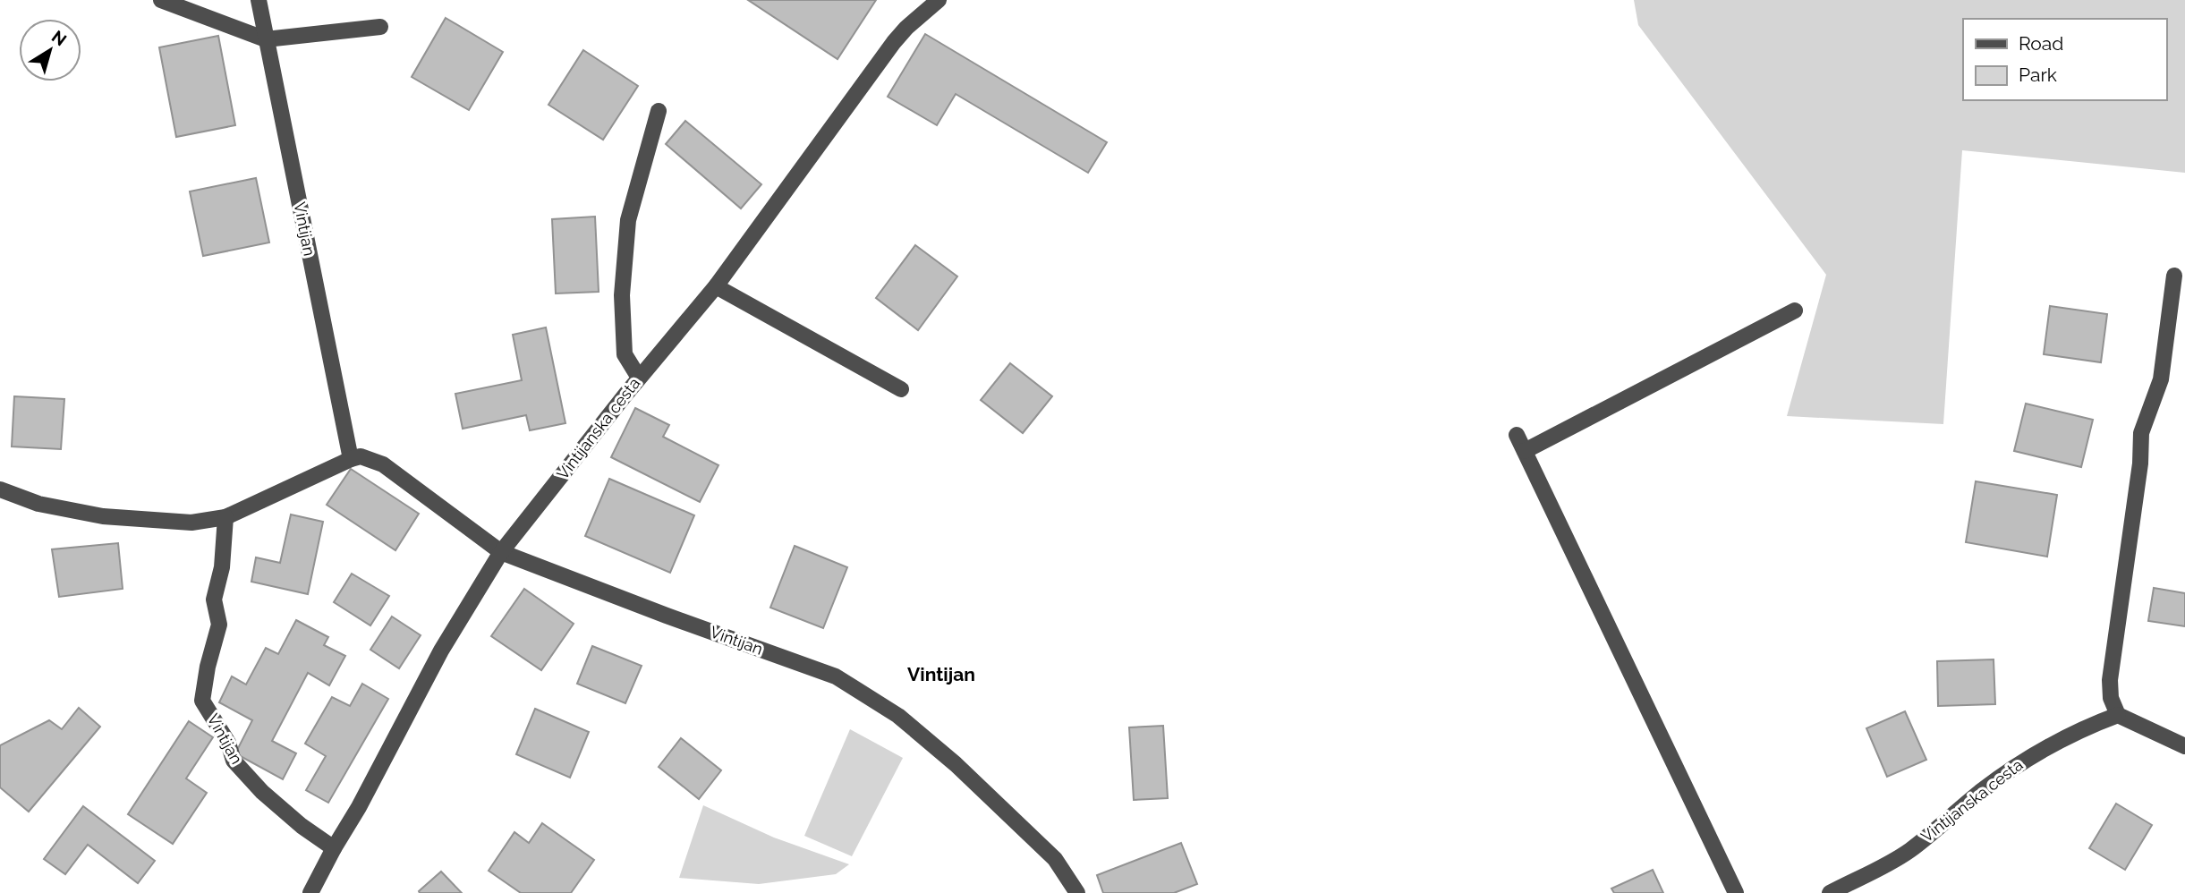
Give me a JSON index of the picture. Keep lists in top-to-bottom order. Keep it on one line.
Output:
{"streets":{"street":["Vintijan","Vintijanska cesta"]},"crossings":[["Vintijan","Vintijanska cesta"]],"districts":["Vintijan"],"legend":["Road","Park"],"north":"top right"}
